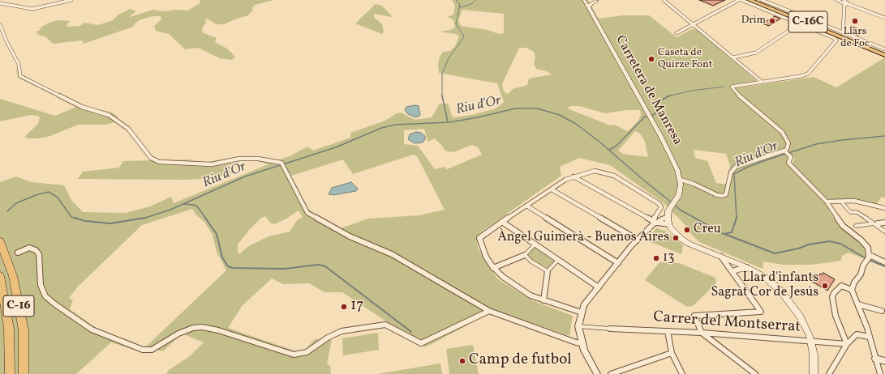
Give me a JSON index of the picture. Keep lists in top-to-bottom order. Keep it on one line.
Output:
{"streets":{"highway":["C-16"],"main road":["C-16C","Carretera de Manresa"],"street":["Carrer del Montserrat"]},"water":["Riu d'Or"],"places":["Drim","Llars de Foc","Caseta de Quirze Font","Creu","Àngel Guimerà - Buenos Aires","13","Llar d'infants Sagrat Cor de Jesús","17","Camp de futbol"]}
